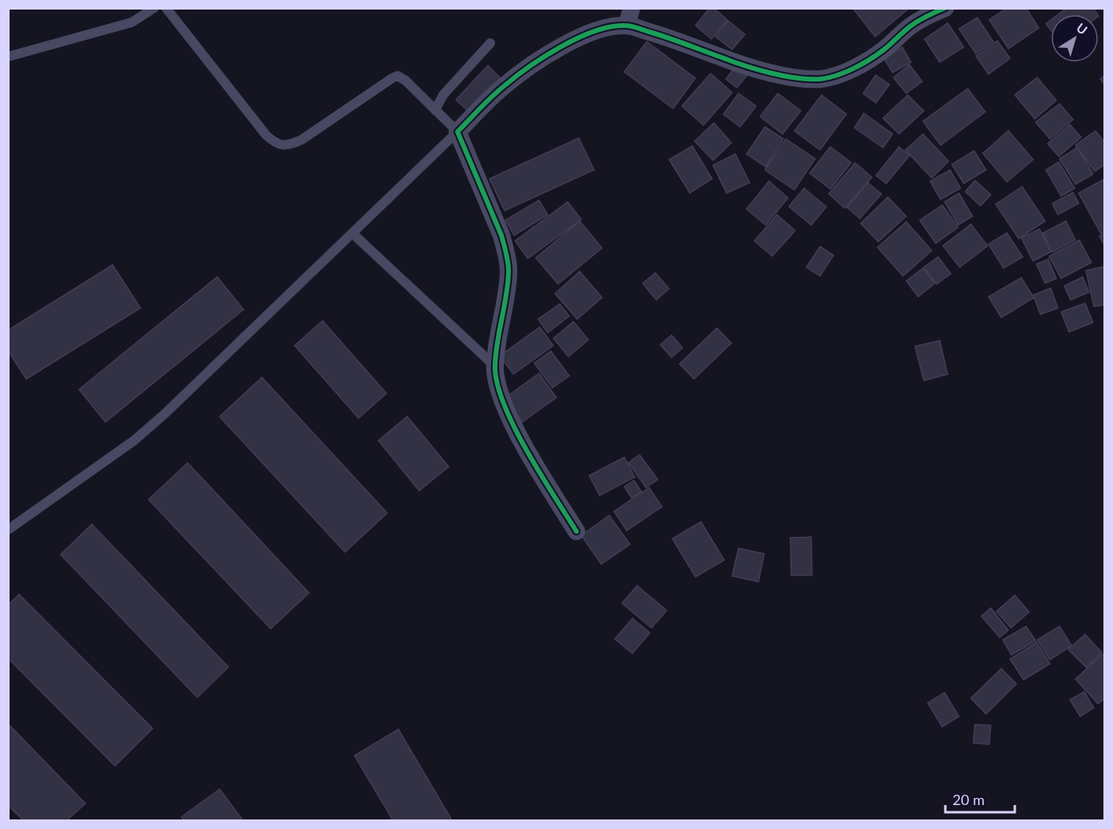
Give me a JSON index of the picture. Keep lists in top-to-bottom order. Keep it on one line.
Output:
{"scale_bar":"20 m","north":"top right"}
